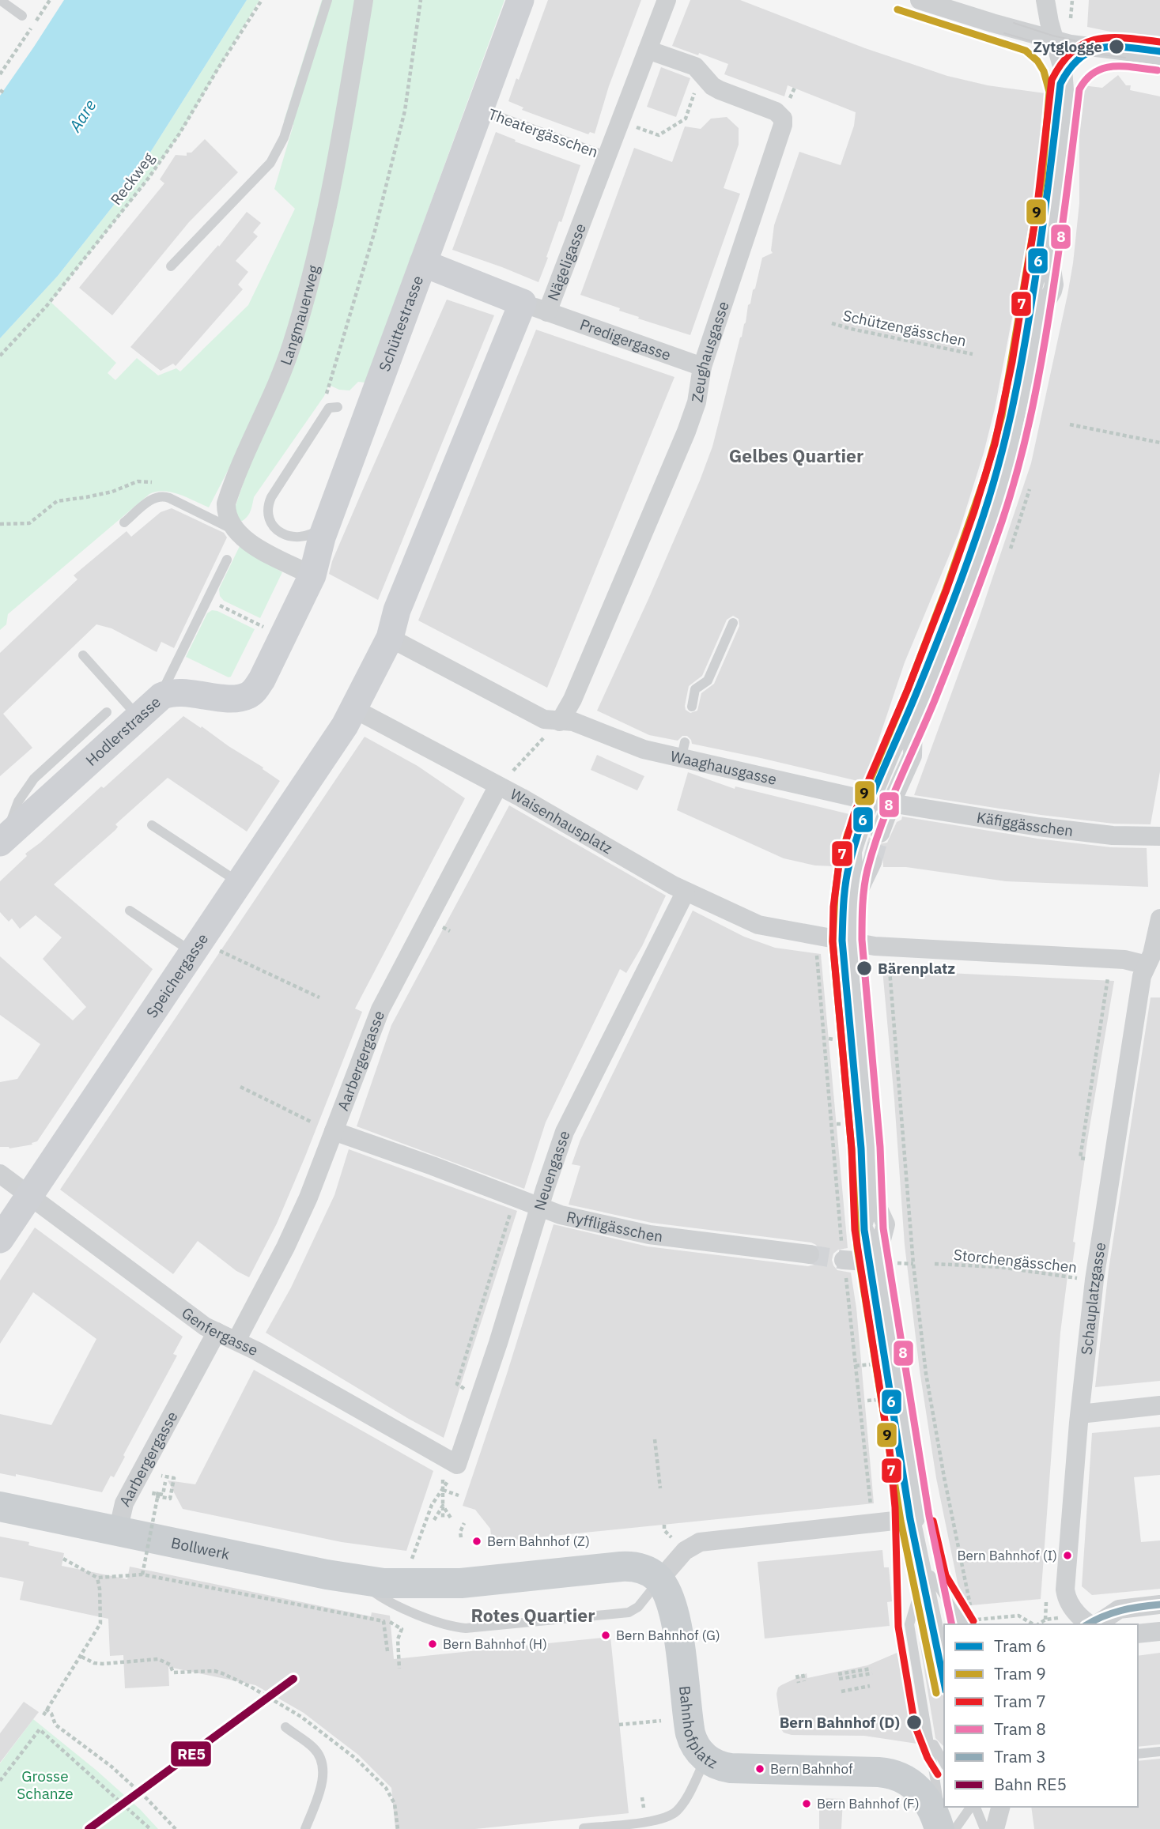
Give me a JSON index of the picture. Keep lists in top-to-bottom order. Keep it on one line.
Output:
{"streets":{"main road":["Bollwerk","Bahnhofplatz"],"street":["Nägeligasse","Langmauerweg","Schüttestrasse","Predigergasse","Zeughausgasse","Hodlerstrasse","Waaghausgasse","Waisenhausplatz","Käfiggässchen","Speichergasse","Aarbergergasse","Neuengasse","Ryffligässchen","Schauplatzgasse","Genfergasse"],"lane":["Theatergässchen"],"path":["Reckweg","Schützengässchen","Storchengässchen"]},"crossings":[["Theatergässchen","Nägeligasse"],["Theatergässchen","Schüttestrasse"],["Nägeligasse","Predigergasse"],["Nägeligasse","Zeughausgasse"],["Langmauerweg","Schüttestrasse"],["Schüttestrasse","Predigergasse"],["Schüttestrasse","Hodlerstrasse"],["Predigergasse","Zeughausgasse"],["Zeughausgasse","Waaghausgasse"],["Waaghausgasse","Käfiggässchen"],["Waisenhausplatz","Speichergasse"],["Waisenhausplatz","Aarbergergasse"],["Waisenhausplatz","Neuengasse"],["Speichergasse","Genfergasse"],["Aarbergergasse","Ryffligässchen"],["Aarbergergasse","Genfergasse"],["Aarbergergasse","Bollwerk"],["Neuengasse","Ryffligässchen"],["Neuengasse","Genfergasse"],["Storchengässchen","Schauplatzgasse"]],"districts":["Gelbes Quartier","Rotes Quartier"],"water":["Aare"],"parks":["Grosse Schanze"],"places":["Zytglogge","Bärenplatz","Bern Bahnhof (Z)","Bern Bahnhof (I)","Bern Bahnhof (G)","Bern Bahnhof (H)","Bern Bahnhof (D)","Bern Bahnhof","Bern Bahnhof (F)"],"lines":["tram line 9","tram line 7","tram line 6","tram line 8","tram line 3","rail line RE5"],"legend":["Tram 6","Tram 9","Tram 7","Tram 8","Tram 3","Bahn RE5"]}
